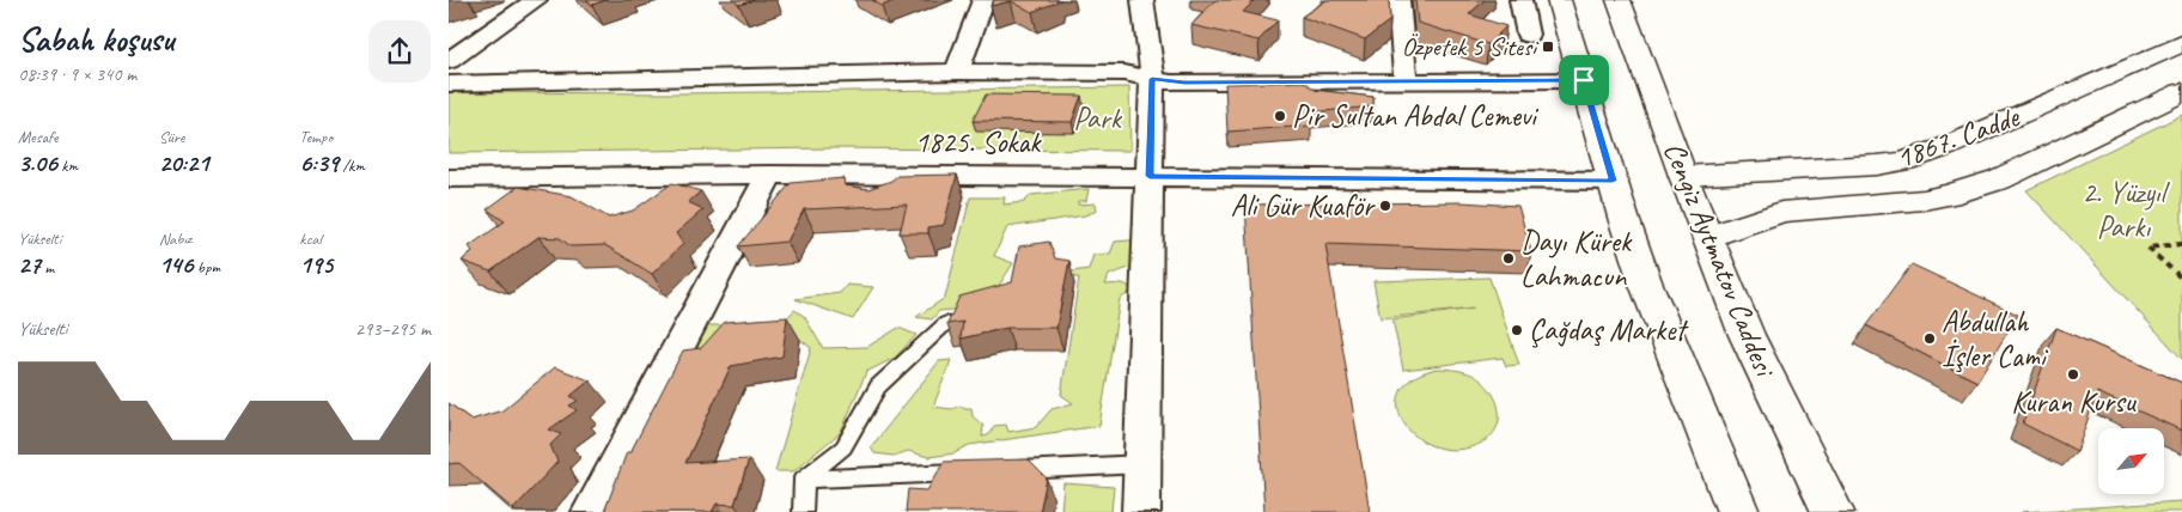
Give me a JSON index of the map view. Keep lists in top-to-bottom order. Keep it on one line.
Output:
{"streets":{"main road":["1867. Cadde","Cengiz Aytmatov Caddesi"],"street":["1825. Sokak"]},"crossings":[["1867. Cadde","Cengiz Aytmatov Caddesi"]],"parks":["Park","2. Yüzyıl Parkı"],"places":{"transit":["Özpetek 5 Sitesi"],"other":["Pir Sultan Abdal Cemevi","Ali Gür Kuaför","Dayı Kürek Lahmacun","Çağdaş Market","Abdullah İşler Cami","Kuran Kursu"]},"north":"top right","page":{"heading":["Sabah koşusu","08:39 · 9 × 340 m"],"stats":[["Mesafe","3.06 km"],["Süre","20:21"],["Tempo","6:39 /km"],["Yükselti","27 m"],["Nabız","146 bpm"],["kcal","195"]],"chart":["Yükselti","293–295 m"]}}
